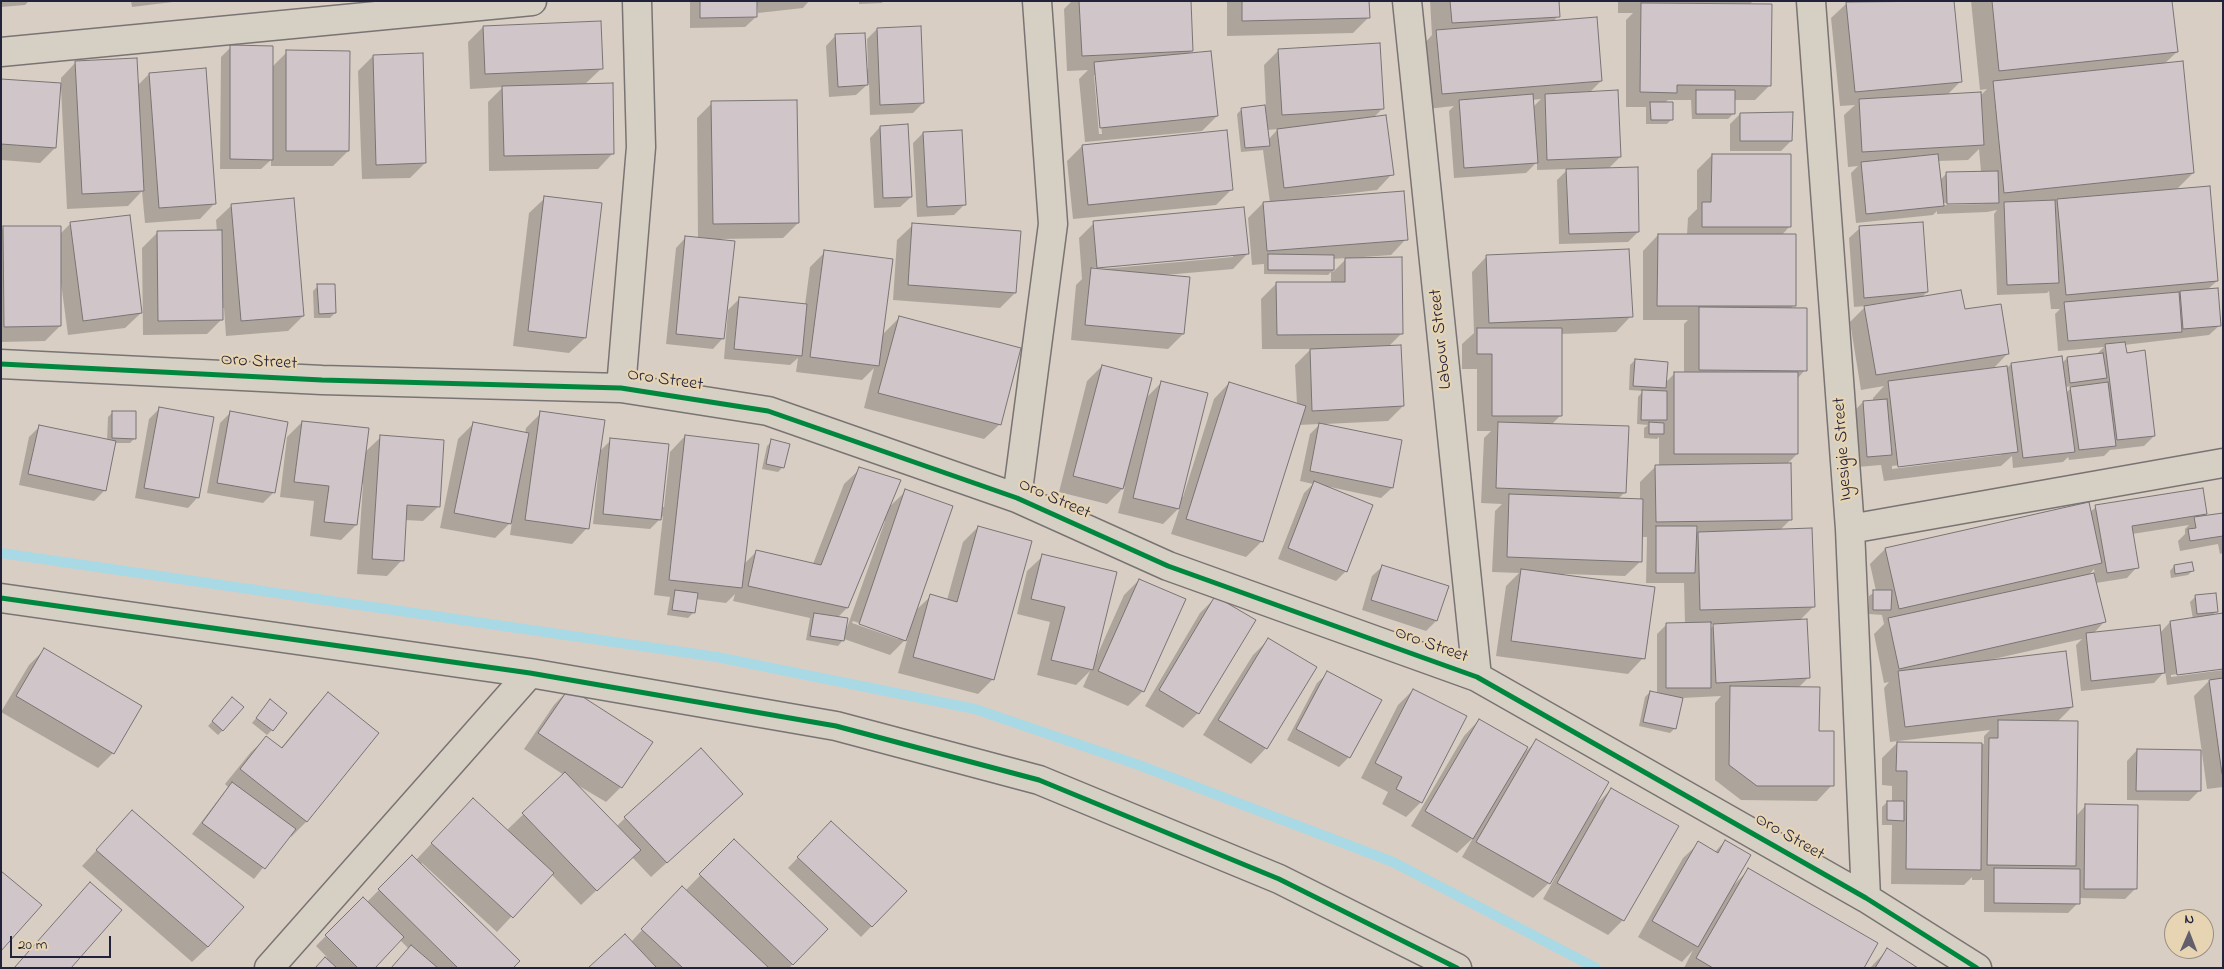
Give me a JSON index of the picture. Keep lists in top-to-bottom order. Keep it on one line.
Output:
{"streets":{"street":["Labour Street","Oro Street","Iyesigie Street"]},"crossings":[["Labour Street","Oro Street"],["Oro Street","Iyesigie Street"]],"scale_bar":"20 m","north":"top"}
